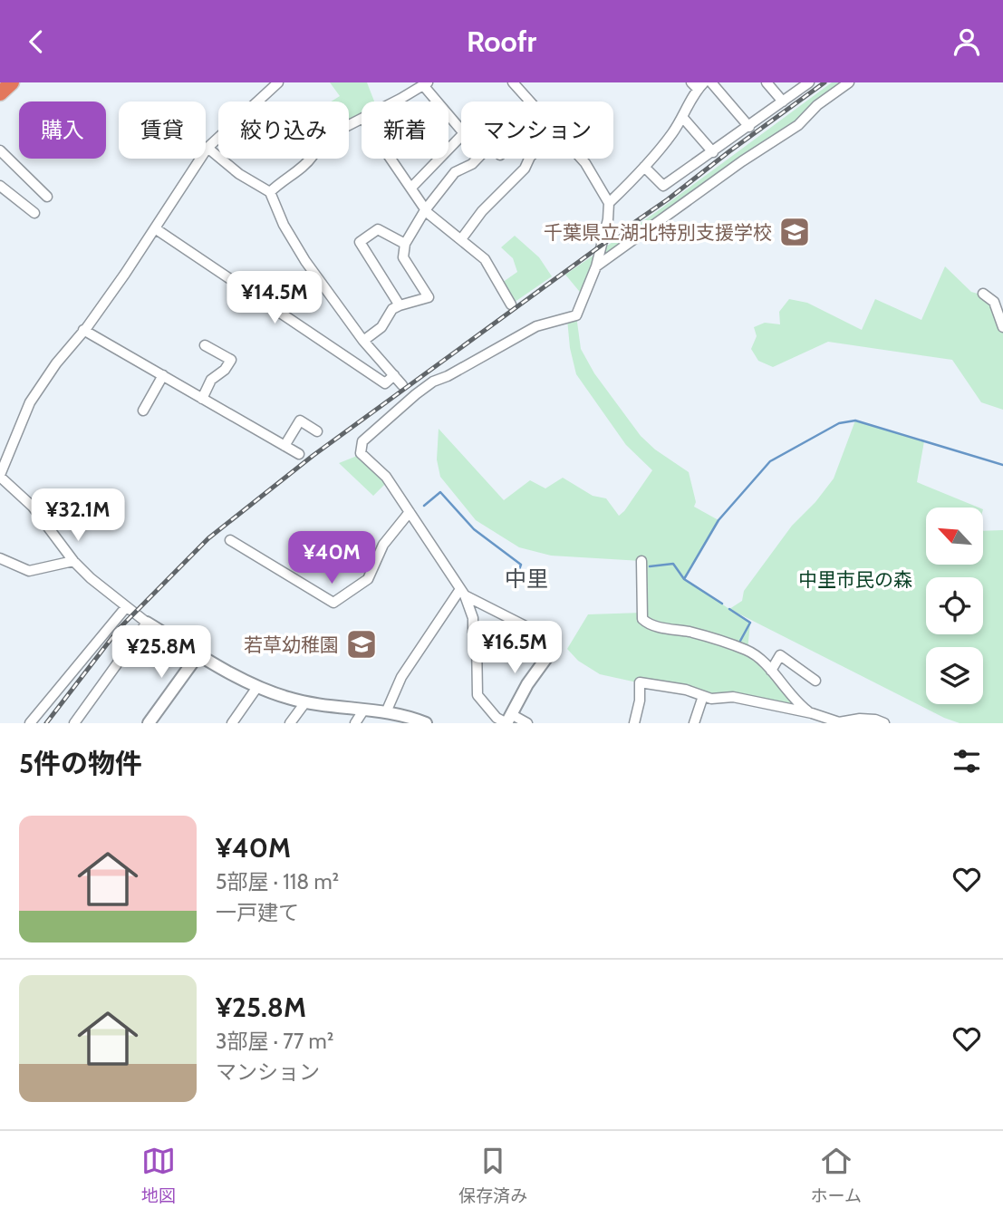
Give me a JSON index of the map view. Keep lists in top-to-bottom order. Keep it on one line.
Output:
{"districts":["中里"],"parks":["中里市民の森"],"places":{"school or university":["千葉県立湖北特別支援学校","若草幼稚園"]},"north":"top left","page":{"header":"Roofr","chip":["購入","賃貸","絞り込み","新着","マンション"],"price":["¥14.5M","¥32.1M","¥40M","¥16.5M","¥25.8M"],"heading":"5件の物件","list":[{"name":"¥40M","note":"5部屋 · 118 m² · 一戸建て"},{"name":"¥25.8M","note":"3部屋 · 77 m² · マンション"}],"tabs":["地図","保存済み","ホーム"]}}
